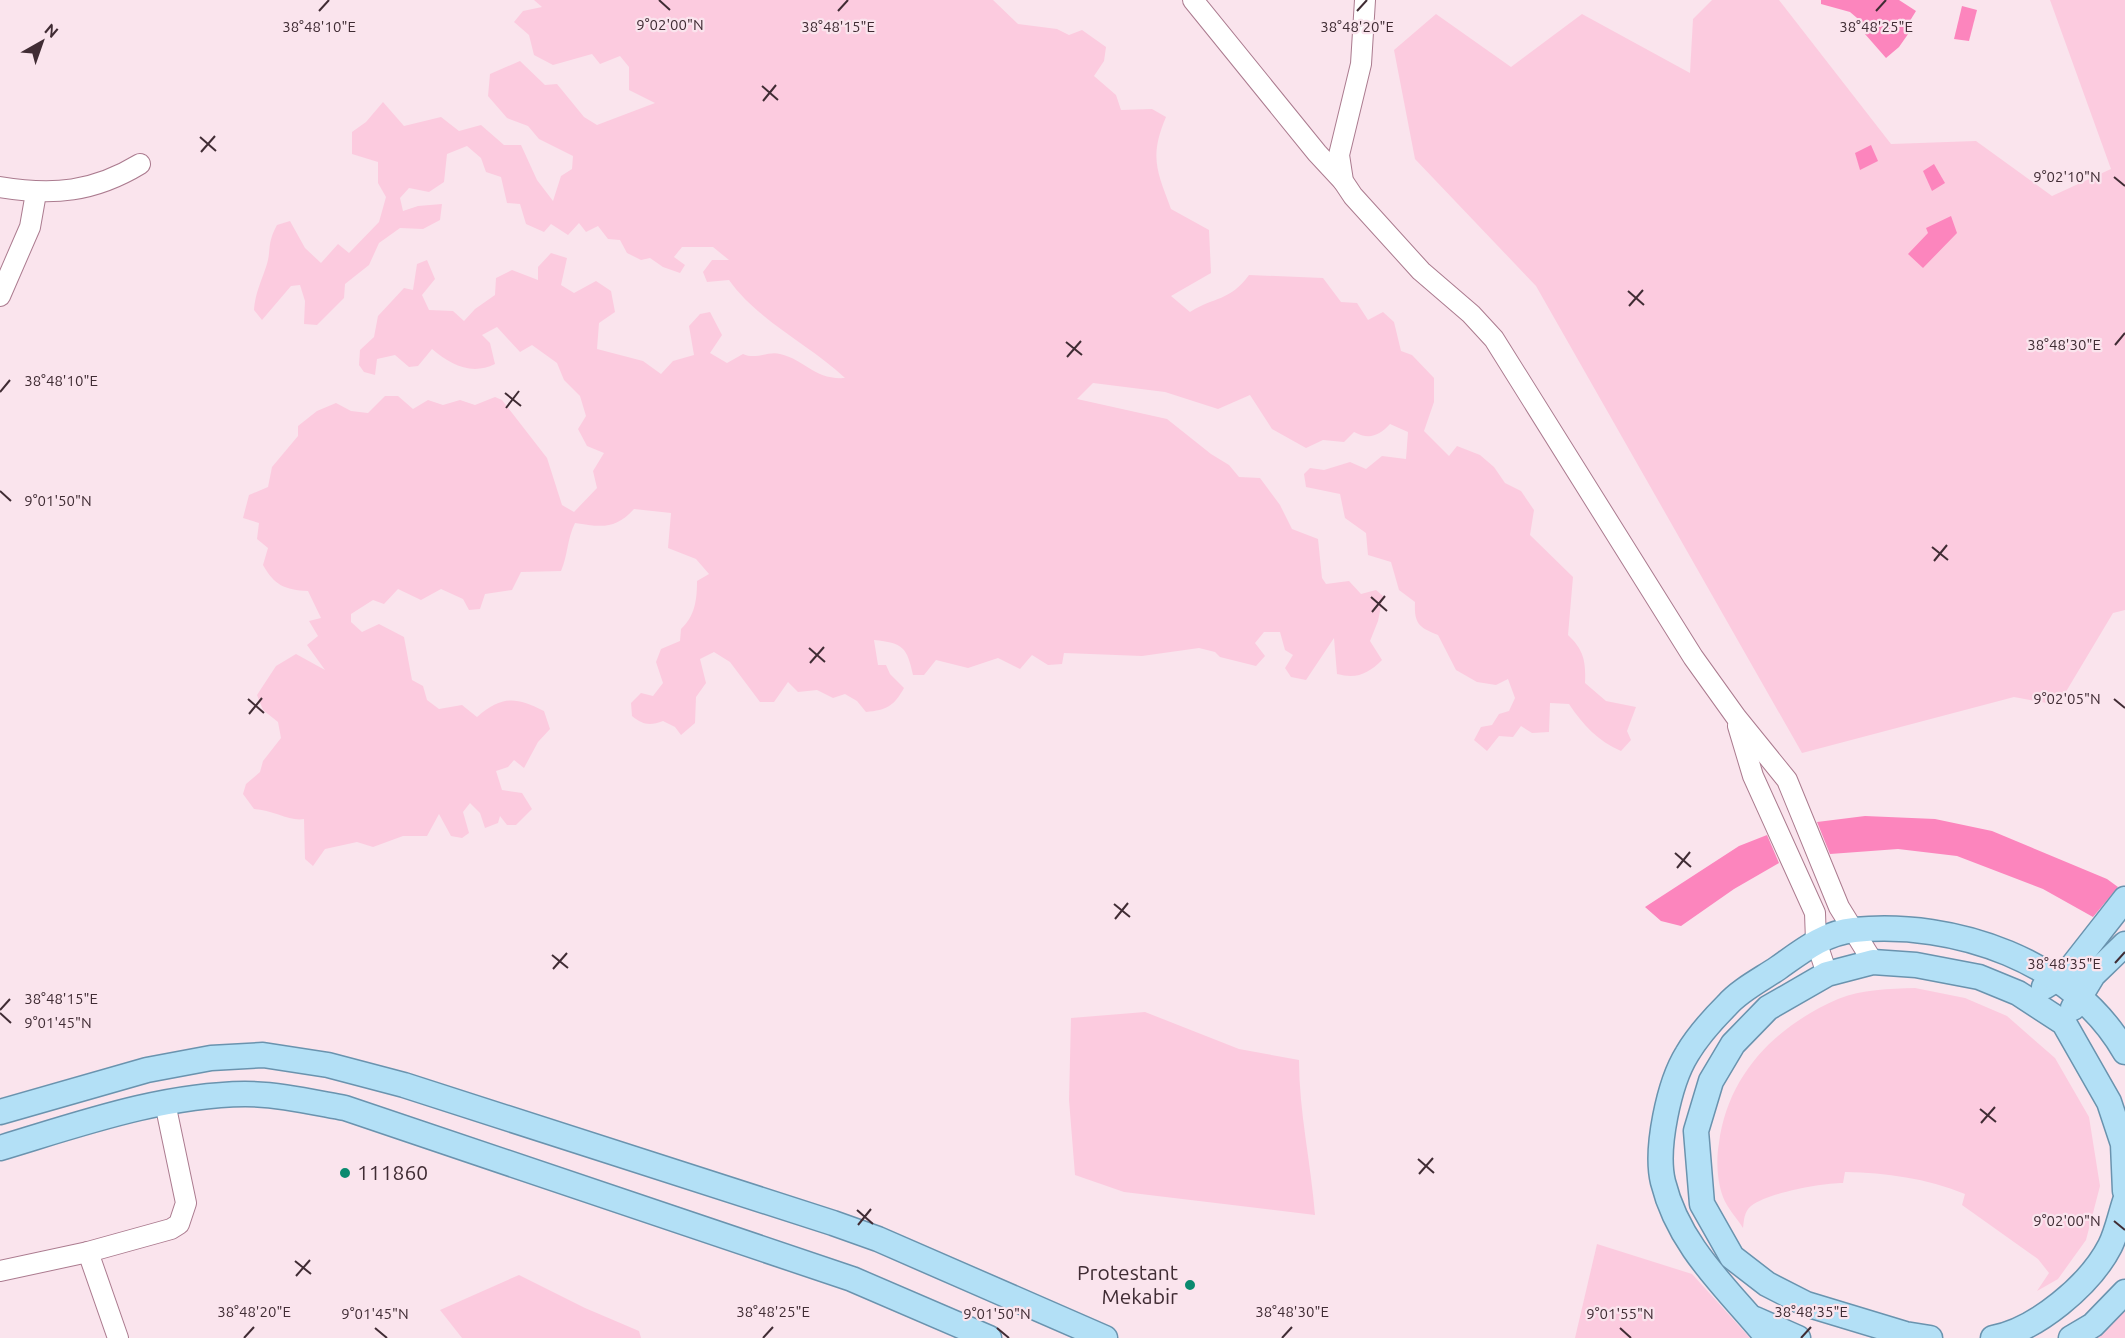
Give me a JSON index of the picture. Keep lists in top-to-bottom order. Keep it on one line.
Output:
{"places":["111860","Protestant Mekabir"],"north":"top right","coordinates":["9°02'00\"N","38°48'10\"E","38°48'15\"E","38°48'20\"E","38°48'25\"E","9°02'10\"N","38°48'30\"E","9°01'50\"N","9°02'05\"N","38°48'35\"E","9°01'45\"N","9°01'55\"N"]}
